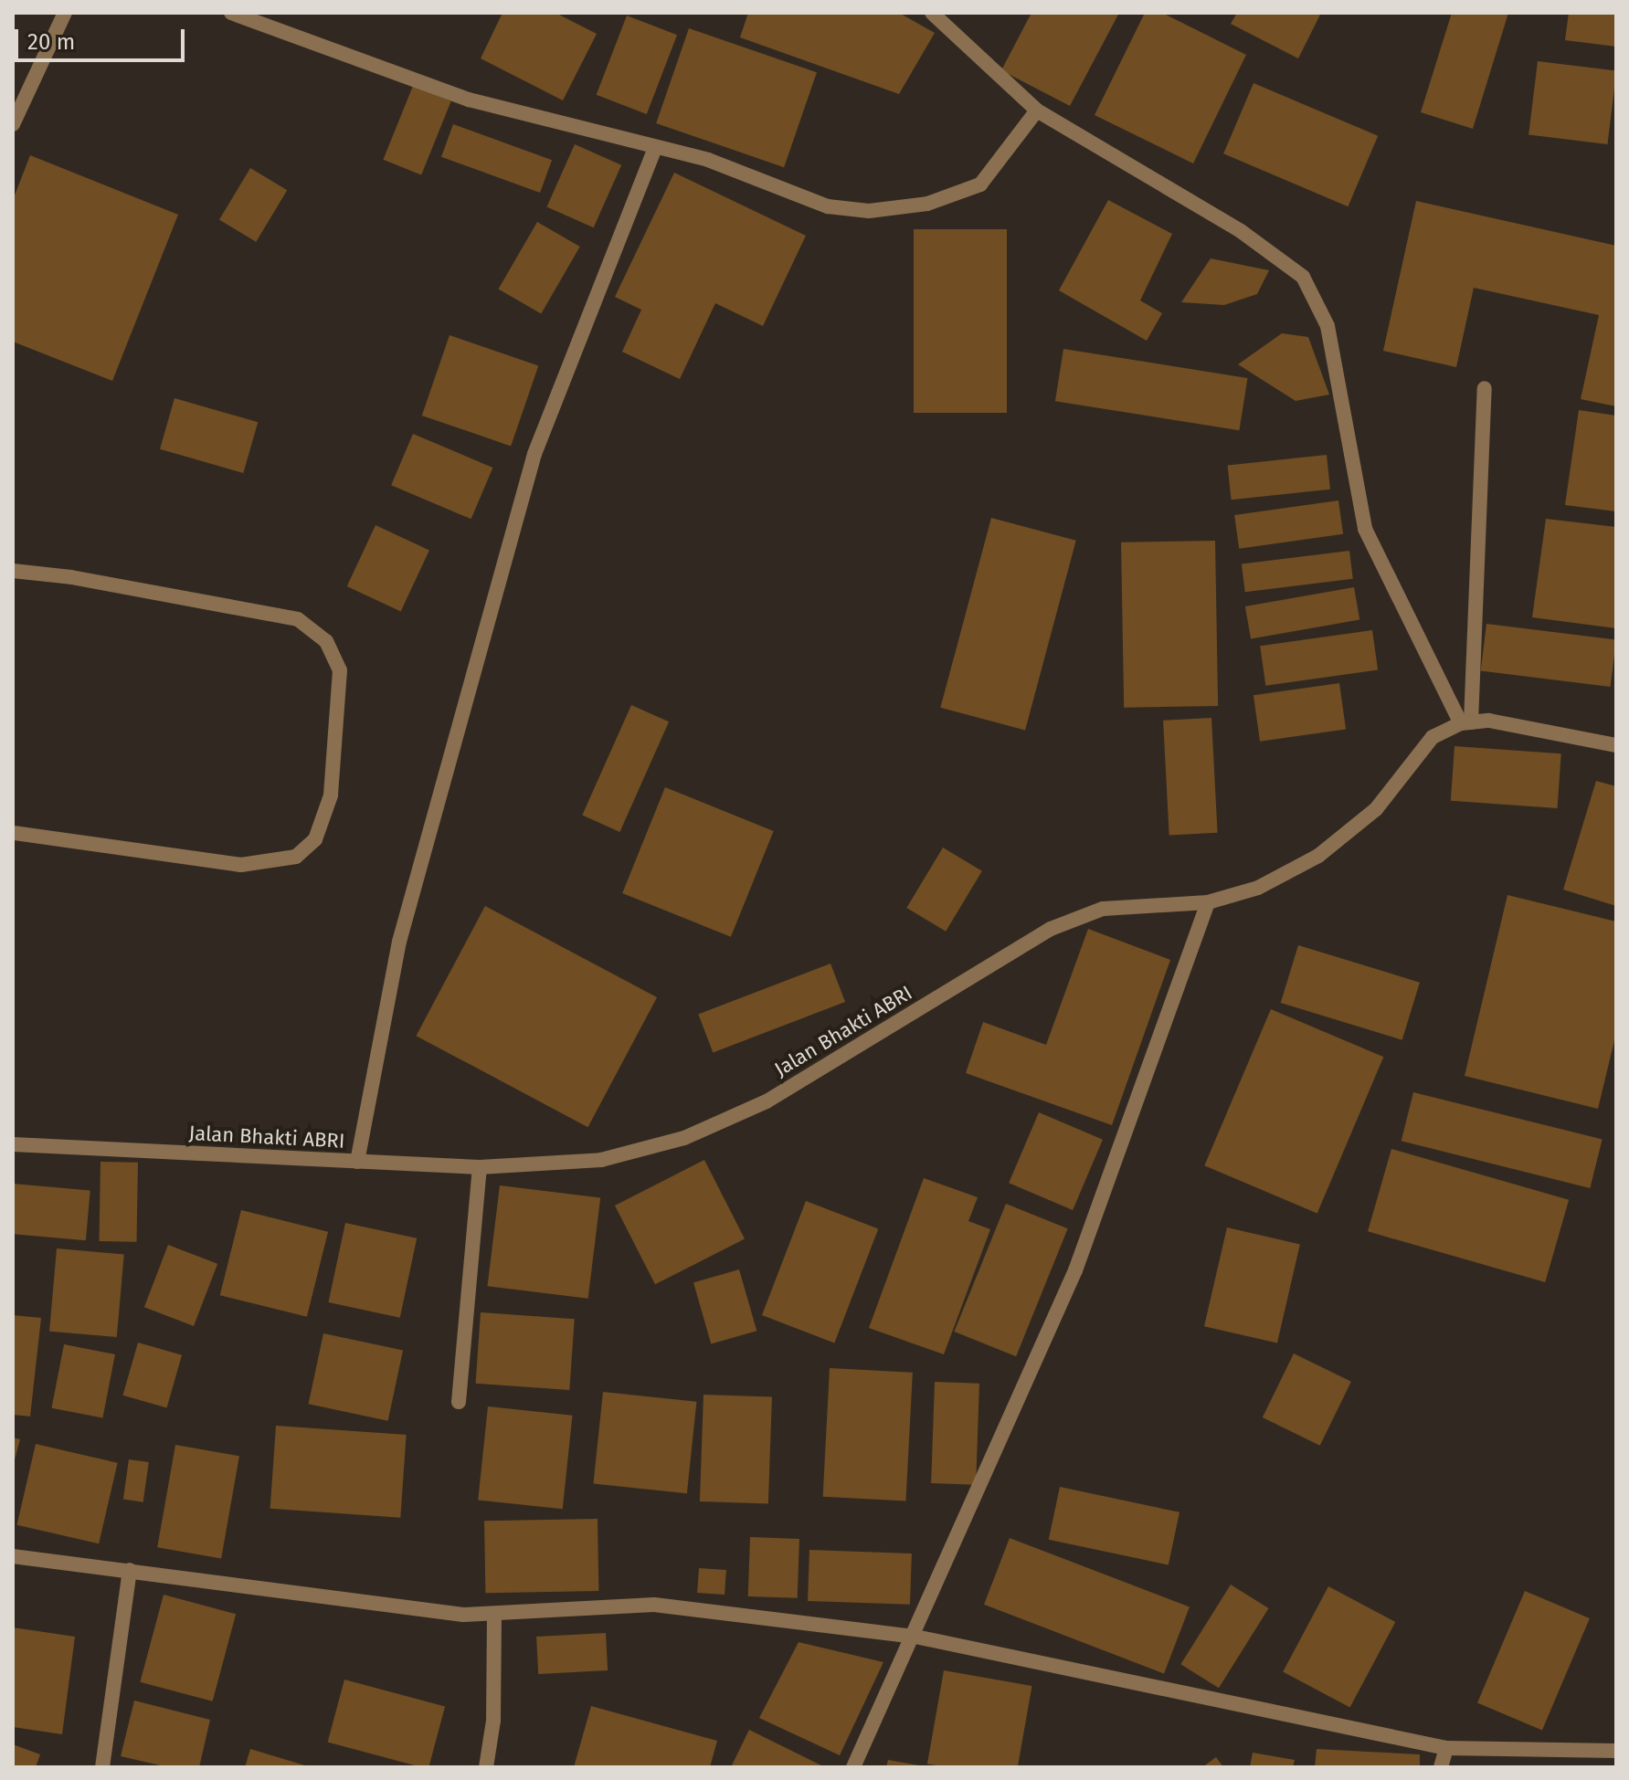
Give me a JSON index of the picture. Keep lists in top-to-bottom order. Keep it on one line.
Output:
{"streets":{"street":["Jalan Bhakti ABRI"]},"scale_bar":"20 m"}
